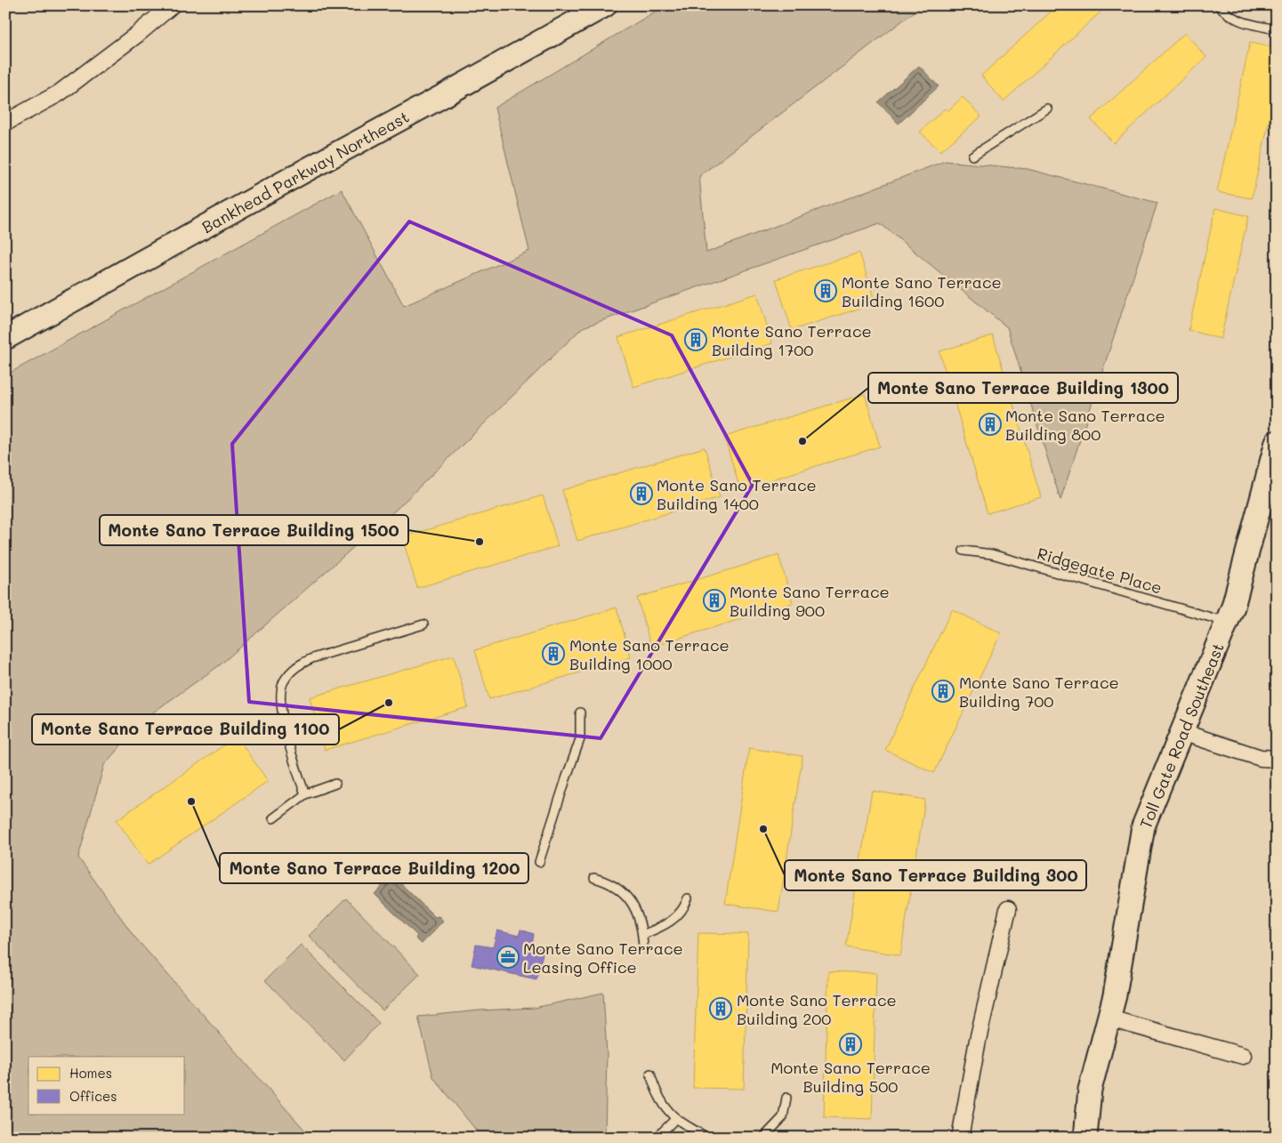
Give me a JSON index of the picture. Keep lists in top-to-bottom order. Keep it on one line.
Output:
{"streets":{"street":["Bankhead Parkway Northeast","Toll Gate Road Southeast"],"lane":["Ridgegate Place"]},"crossings":[["Ridgegate Place","Toll Gate Road Southeast"]],"places":{"building":["Monte Sano Terrace Building 1600","Monte Sano Terrace Building 1700","Monte Sano Terrace Building 800","Monte Sano Terrace Building 1400","Monte Sano Terrace Building 900","Monte Sano Terrace Building 1000","Monte Sano Terrace Building 700","Monte Sano Terrace Building 200","Monte Sano Terrace Building 500"],"other":["Monte Sano Terrace Building 1300","Monte Sano Terrace Building 1500","Monte Sano Terrace Building 1100","Monte Sano Terrace Building 1200","Monte Sano Terrace Building 300"],"office":["Monte Sano Terrace Leasing Office"]},"legend":["Homes","Offices"]}
